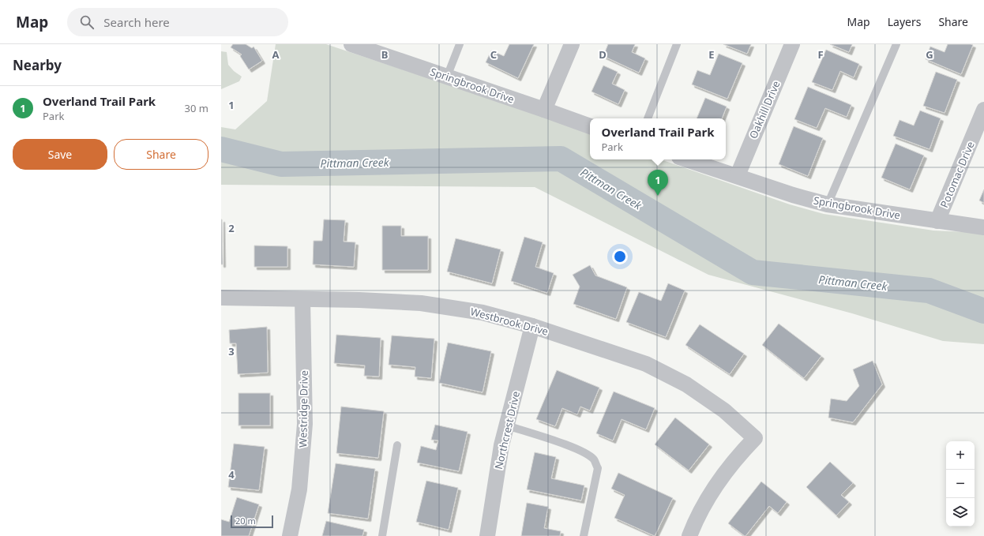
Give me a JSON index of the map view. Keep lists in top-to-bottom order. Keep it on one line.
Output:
{"streets":{"street":["Springbrook Drive","Oakhill Drive","Potomac Drive","Westbrook Drive","Westridge Drive","Northcrest Drive"]},"crossings":[["Springbrook Drive","Oakhill Drive"],["Springbrook Drive","Potomac Drive"],["Westbrook Drive","Westridge Drive"],["Westbrook Drive","Northcrest Drive"]],"water":["Pittman Creek"],"scale_bar":"20 m","page":{"header":"Map","search":"Search here","nav":["Map","Layers","Share"],"heading":"Nearby","list":[{"mark":"1","name":"Overland Trail Park","note":"Park","value":"30 m"}],"popup":["Overland Trail Park","Park"],"buttons":["Save","Share"],"pins":"1","map_buttons":["+","−"],"scale":"20 m"},"grid":{"columns":["A","B","C","D","E","F","G"],"rows":["1","2","3","4"]}}
